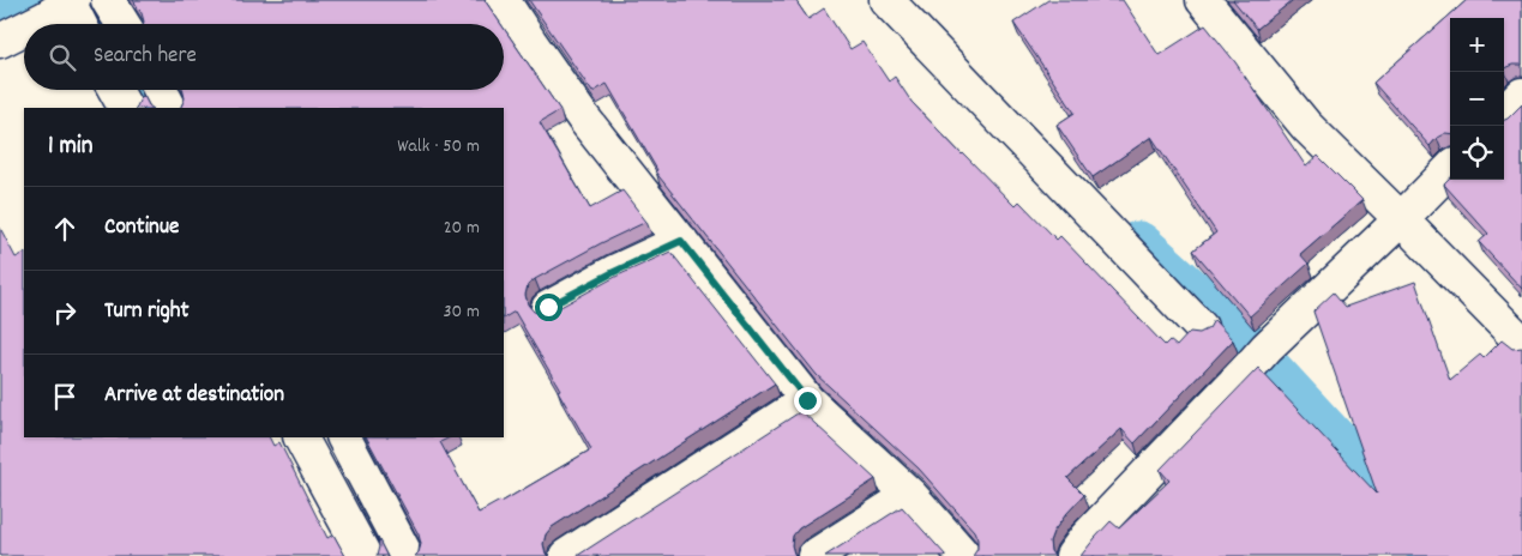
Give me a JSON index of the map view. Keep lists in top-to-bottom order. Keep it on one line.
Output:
{"page":{"map_buttons":["+","−"],"search":"Search here","heading":["1 min","Walk · 50 m"],"list":[["Continue","20 m"],["Turn right","30 m"],"Arrive at destination"]}}
